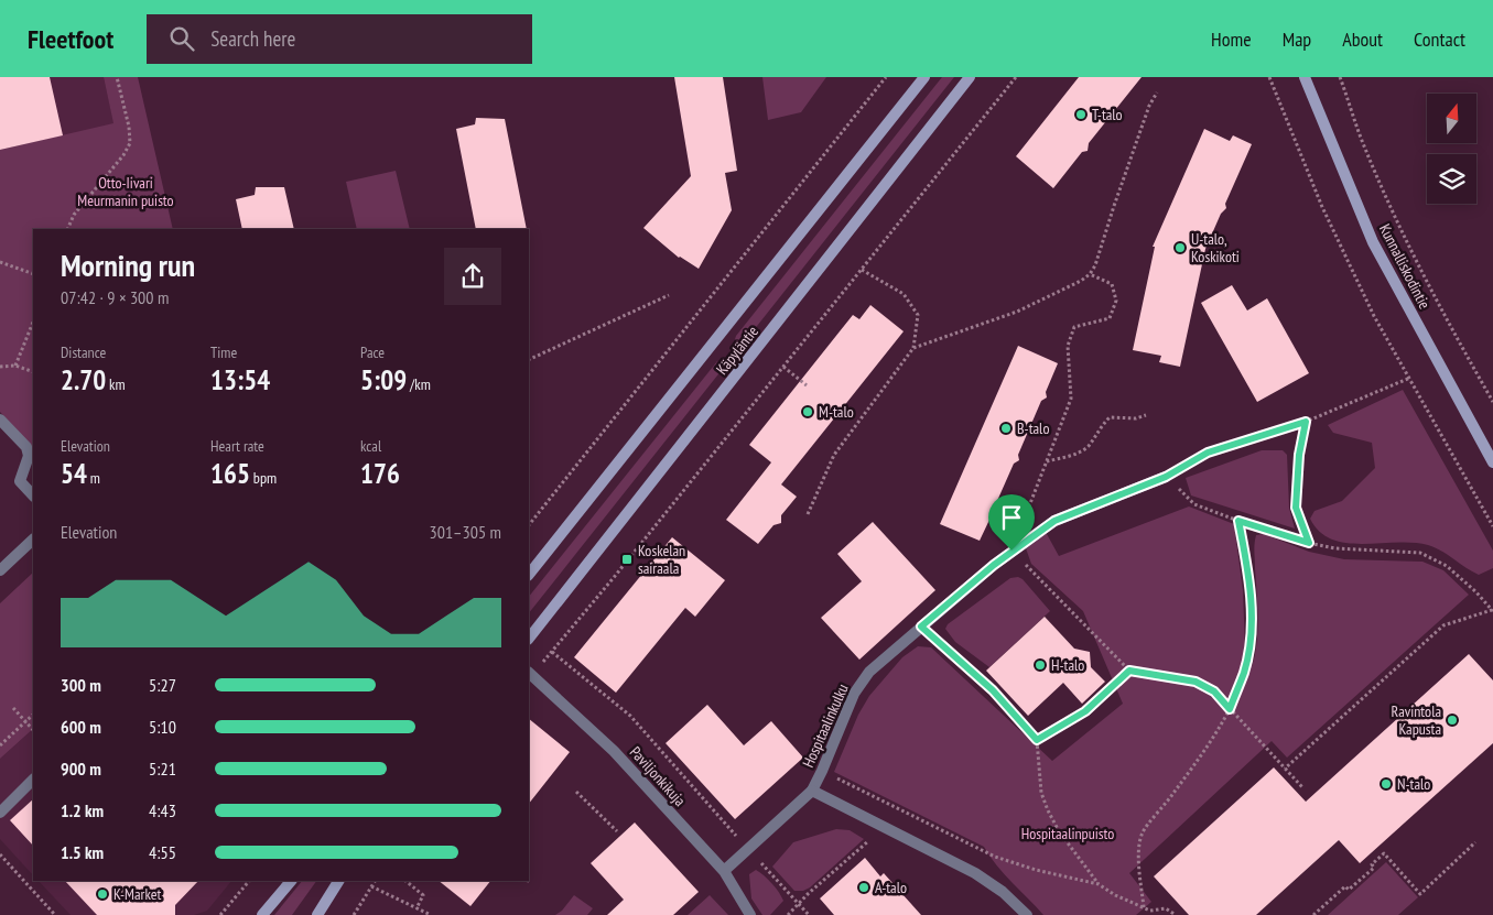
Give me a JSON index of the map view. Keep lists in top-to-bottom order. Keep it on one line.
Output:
{"streets":{"main road":["Kunnalliskodintie","Käpyläntie"],"street":["Hospitaalinkulku","Paviljonkikuja"]},"crossings":[["Hospitaalinkulku","Paviljonkikuja"]],"parks":["Otto-Iivari Meurmanin puisto","Hospitaalinpuisto"],"places":{"other":["T-talo","U-talo, Koskikoti","M-talo","B-talo","H-talo","Ravintola Kapusta","N-talo","A-talo","K-Market"],"transit":["Koskelan sairaala"]},"north":"top","page":{"header":"Fleetfoot","search":"Search here","nav":["Home","Map","About","Contact"],"heading":["Morning run","07:42 · 9 × 300 m"],"stats":[["Distance","2.70 km"],["Time","13:54"],["Pace","5:09 /km"],["Elevation","54 m"],["Heart rate","165 bpm"],["kcal","176"]],"chart":["Elevation","301–305 m"],"list":[{"name":"300 m","note":"5:27"},{"name":"600 m","note":"5:10"},{"name":"900 m","note":"5:21"},{"name":"1.2 km","note":"4:43"},{"name":"1.5 km","note":"4:55"}]}}
